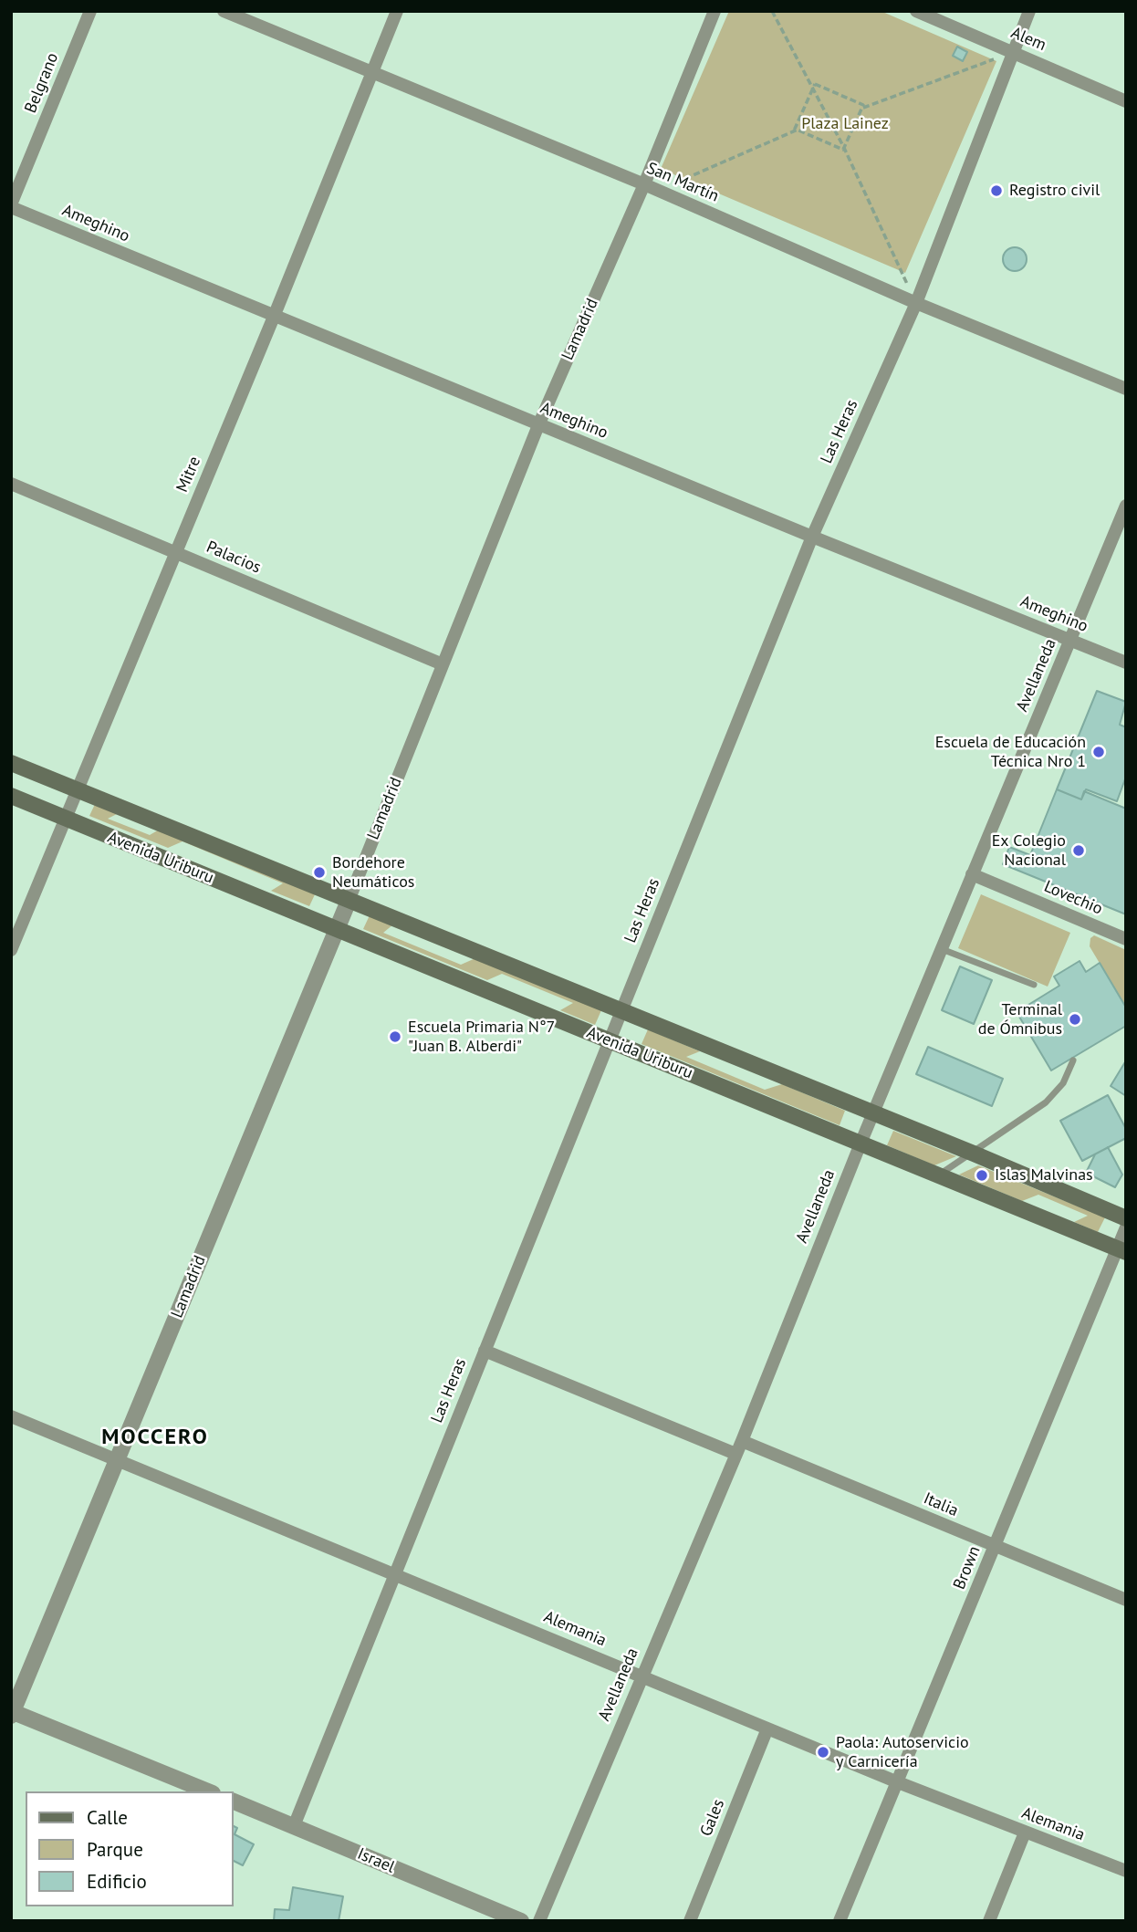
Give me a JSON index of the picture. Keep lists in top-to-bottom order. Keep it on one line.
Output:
{"streets":{"main road":["Avenida Uriburu"],"street":["Alem","Belgrano","San Martín","Ameghino","Lamadrid","Las Heras","Mitre","Palacios","Avellaneda","Lovechio","Italia","Brown","Alemania","Gales","Israel"]},"crossings":[["Alem","Las Heras"],["Belgrano","Ameghino"],["San Martín","Lamadrid"],["San Martín","Las Heras"],["San Martín","Mitre"],["Ameghino","Lamadrid"],["Ameghino","Las Heras"],["Ameghino","Mitre"],["Ameghino","Avellaneda"],["Lamadrid","Palacios"],["Lamadrid","Avenida Uriburu"],["Lamadrid","Alemania"],["Las Heras","Avenida Uriburu"],["Las Heras","Alemania"],["Las Heras","Israel"],["Mitre","Palacios"],["Mitre","Avenida Uriburu"],["Avellaneda","Avenida Uriburu"],["Avellaneda","Lovechio"],["Avellaneda","Italia"],["Avellaneda","Alemania"],["Avenida Uriburu","Brown"],["Italia","Brown"],["Brown","Alemania"],["Alemania","Gales"]],"districts":["MOCCERO"],"parks":["Plaza Lainez"],"places":["Registro civil","Escuela de Educación Técnica Nro 1","Ex Colegio Nacional","Bordehore Neumáticos","Terminal de Ómnibus","Escuela Primaria N°7 \"Juan B. Alberdi\"","Islas Malvinas","Paola: Autoservicio y Carnicería"],"legend":["Calle","Parque","Edificio"]}
